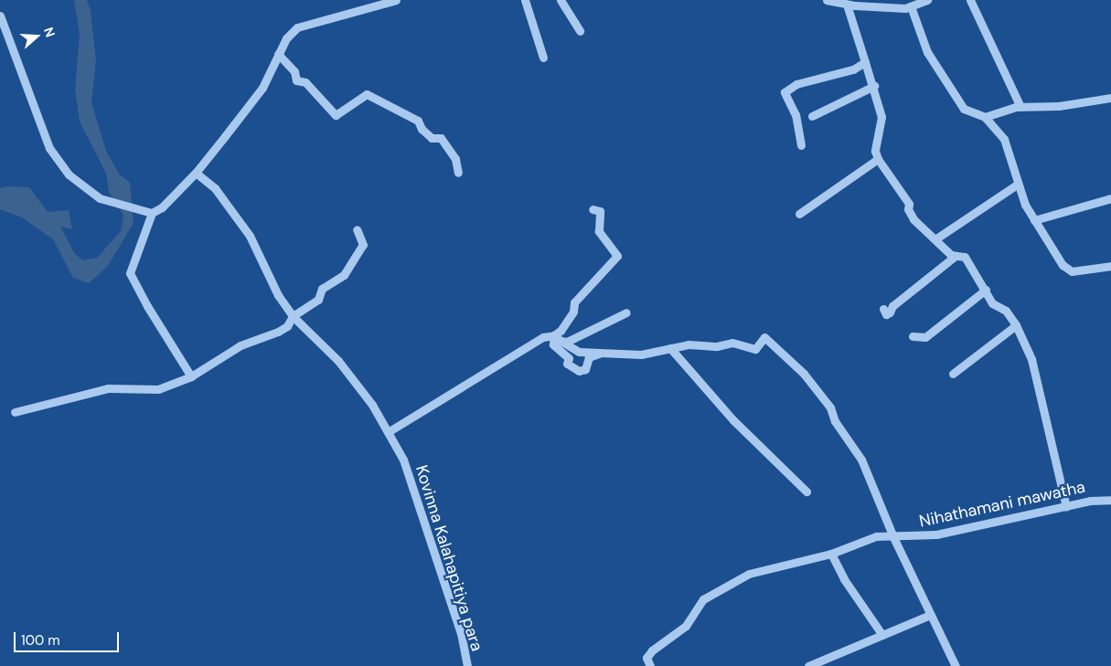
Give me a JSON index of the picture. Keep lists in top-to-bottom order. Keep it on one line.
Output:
{"streets":{"street":["Nihathamani mawatha","Kovinna Kalahapitiya para"]},"scale_bar":"100 m","north":"right"}
